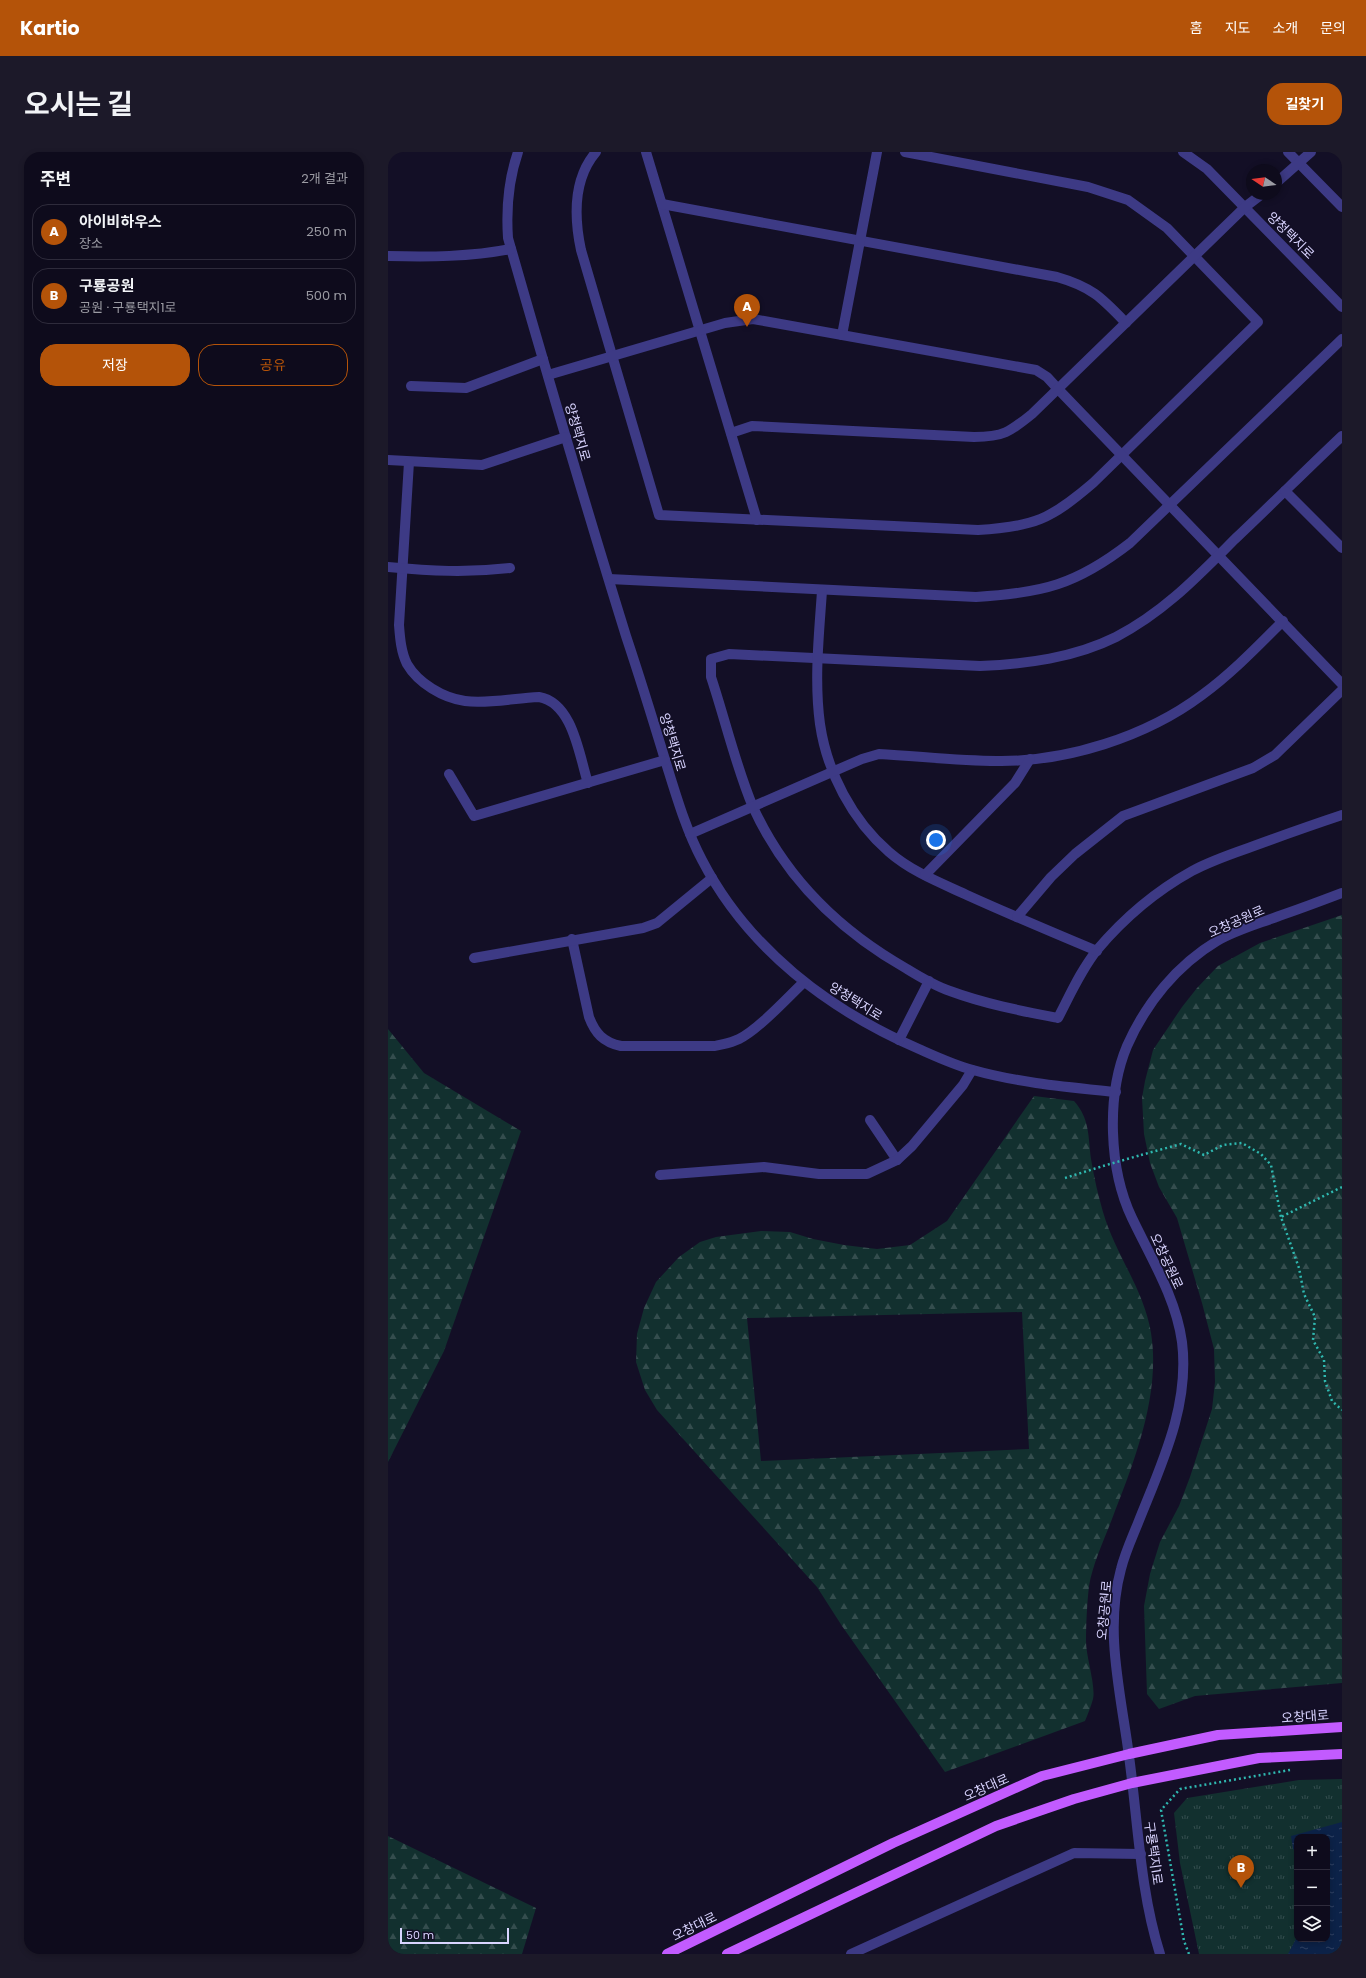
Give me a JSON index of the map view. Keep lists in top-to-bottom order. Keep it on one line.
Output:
{"streets":{"main road":["오창대로"],"street":["양청택지로","오창공원로","구룡택지1로"]},"crossings":[["양청택지로","오창공원로"],["오창공원로","오창대로"],["오창공원로","구룡택지1로"],["오창대로","구룡택지1로"]],"scale_bar":"50 m","north":"left","page":{"header":"Kartio","nav":["홈","지도","소개","문의"],"title":"오시는 길","buttons":["길찾기",["저장","공유"]],"heading":["주변","2개 결과"],"list":[{"mark":"A","name":"아이비하우스","note":"장소","value":"250 m"},{"mark":"B","name":"구룡공원","note":"공원 · 구룡택지1로","value":"500 m"}],"pins":["A","B"],"map_buttons":["+","−"],"scale":"50 m"}}
